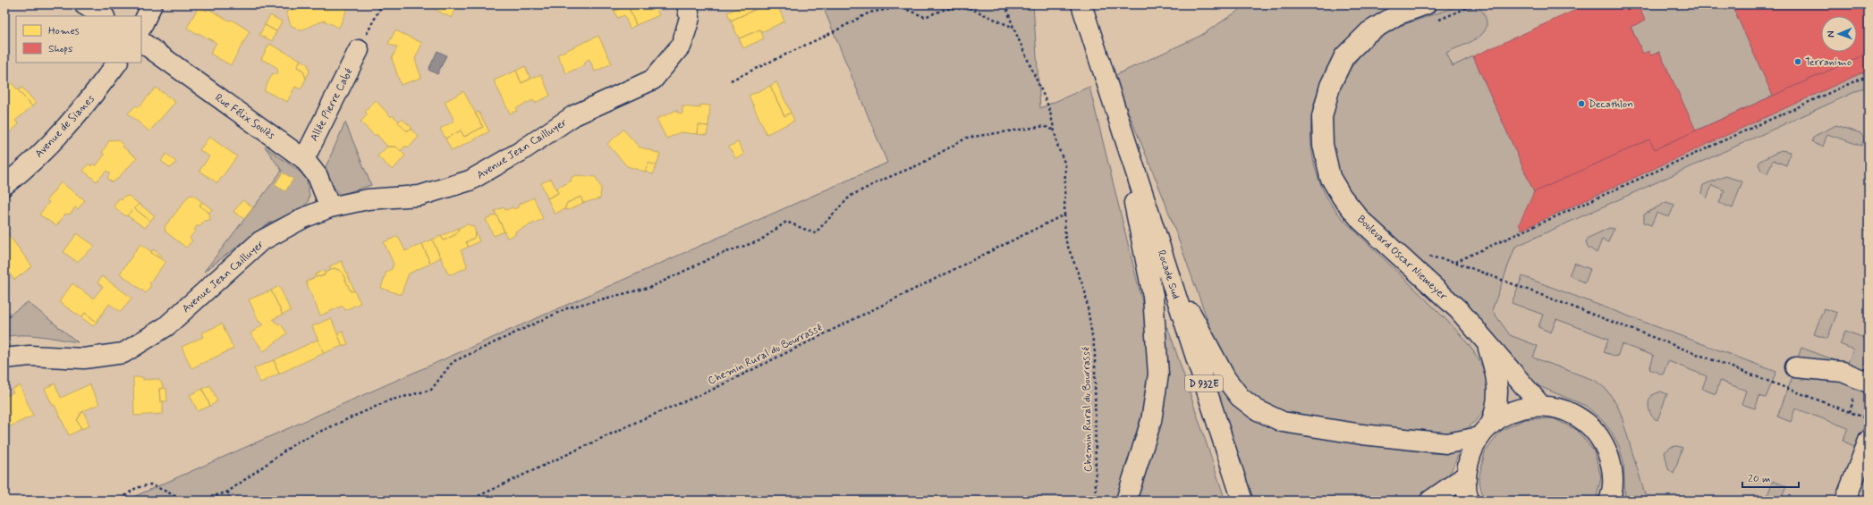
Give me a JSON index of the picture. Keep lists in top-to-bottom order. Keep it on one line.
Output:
{"streets":{"street":["Allée Pierre Cabé","Rue Félix Soulès","Avenue de Sianes","Avenue Jean Cailluyer","Boulevard Oscar Niemeyer","Rocade Sud","D 932E"],"path":["Chemin Rural du Bourrassé"]},"crossings":[["Allée Pierre Cabé","Rue Félix Soulès"],["Rue Félix Soulès","Avenue Jean Cailluyer"]],"places":["Terranimo","Decathlon"],"legend":["Homes","Shops"],"scale_bar":"20 m","north":"left"}
